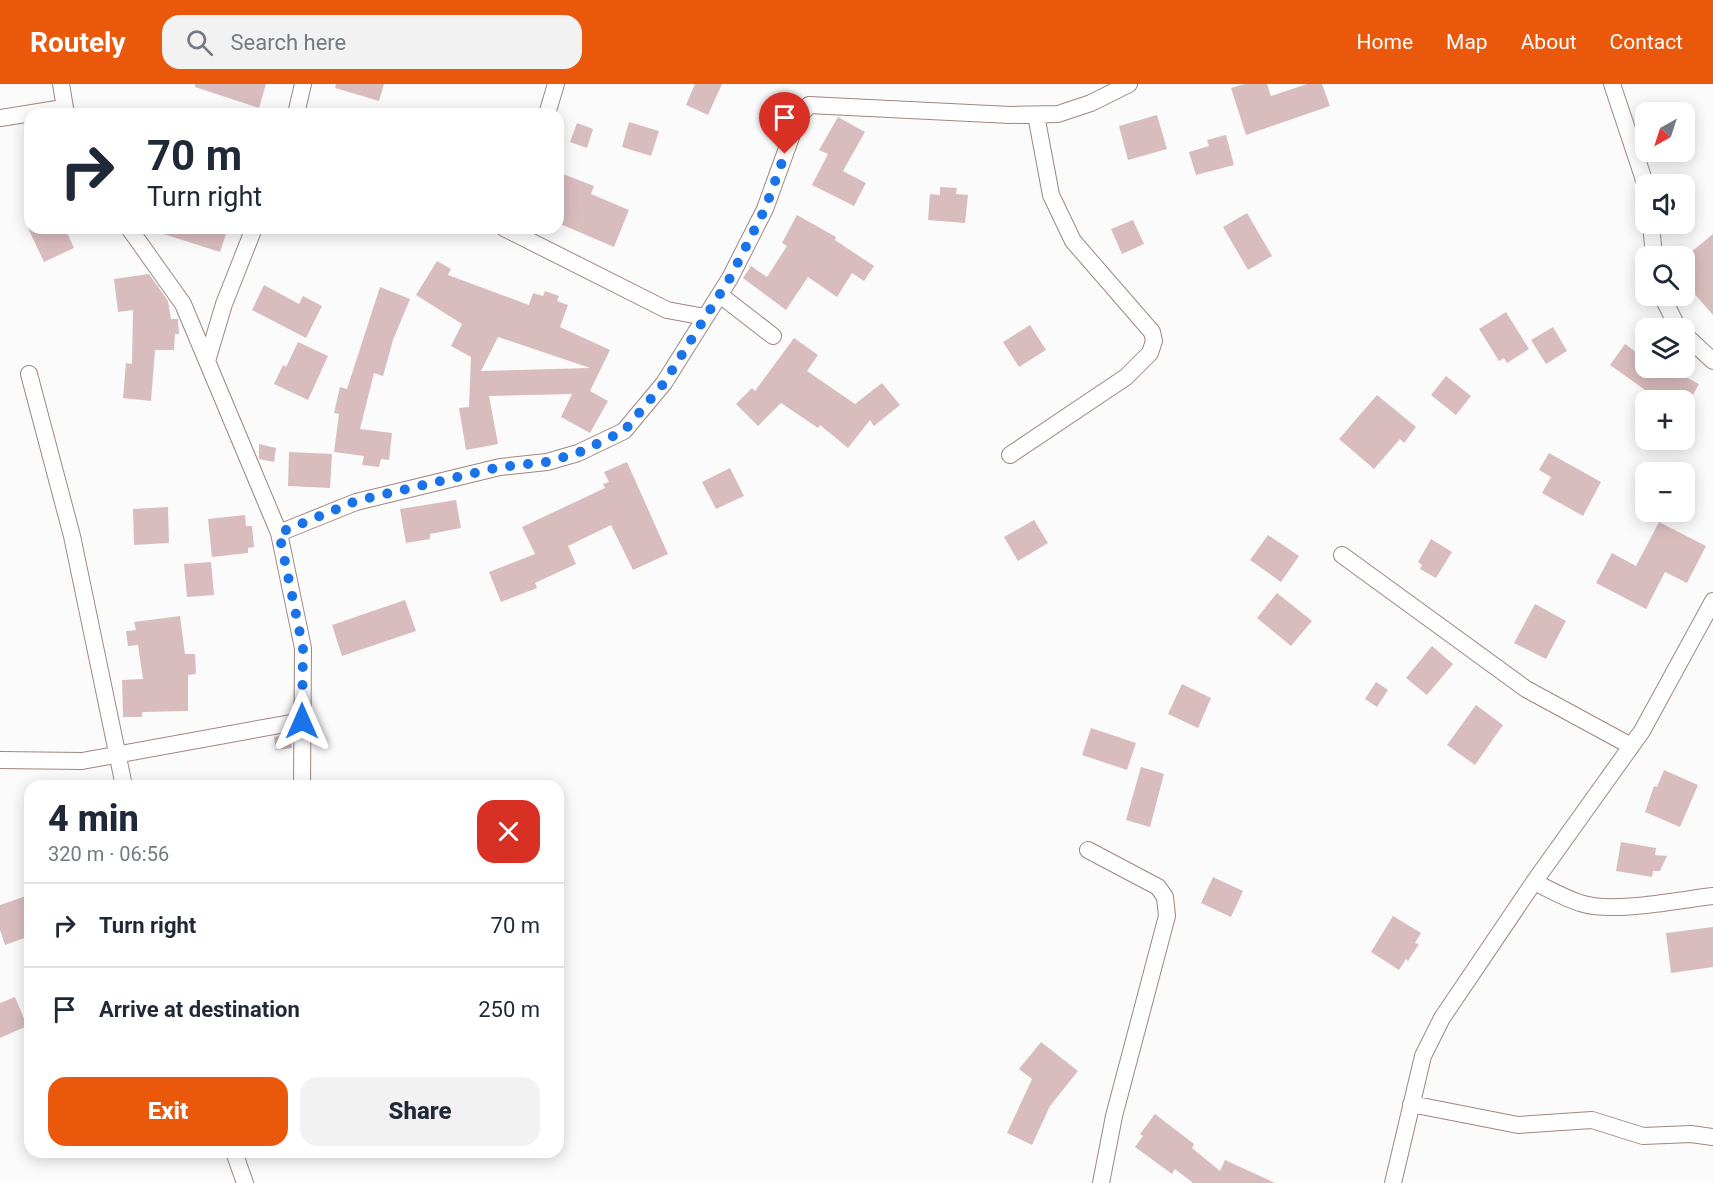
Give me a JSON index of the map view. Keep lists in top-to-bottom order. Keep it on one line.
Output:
{"north":"bottom left","page":{"header":"Routely","search":"Search here","nav":["Home","Map","About","Contact"],"map_buttons":["+","−"],"turn":["70 m","Turn right"],"heading":["4 min","320 m · 06:56"],"list":[{"name":"Turn right","value":"70 m"},{"name":"Arrive at destination","value":"250 m"}],"buttons":["Exit","Share"]}}
